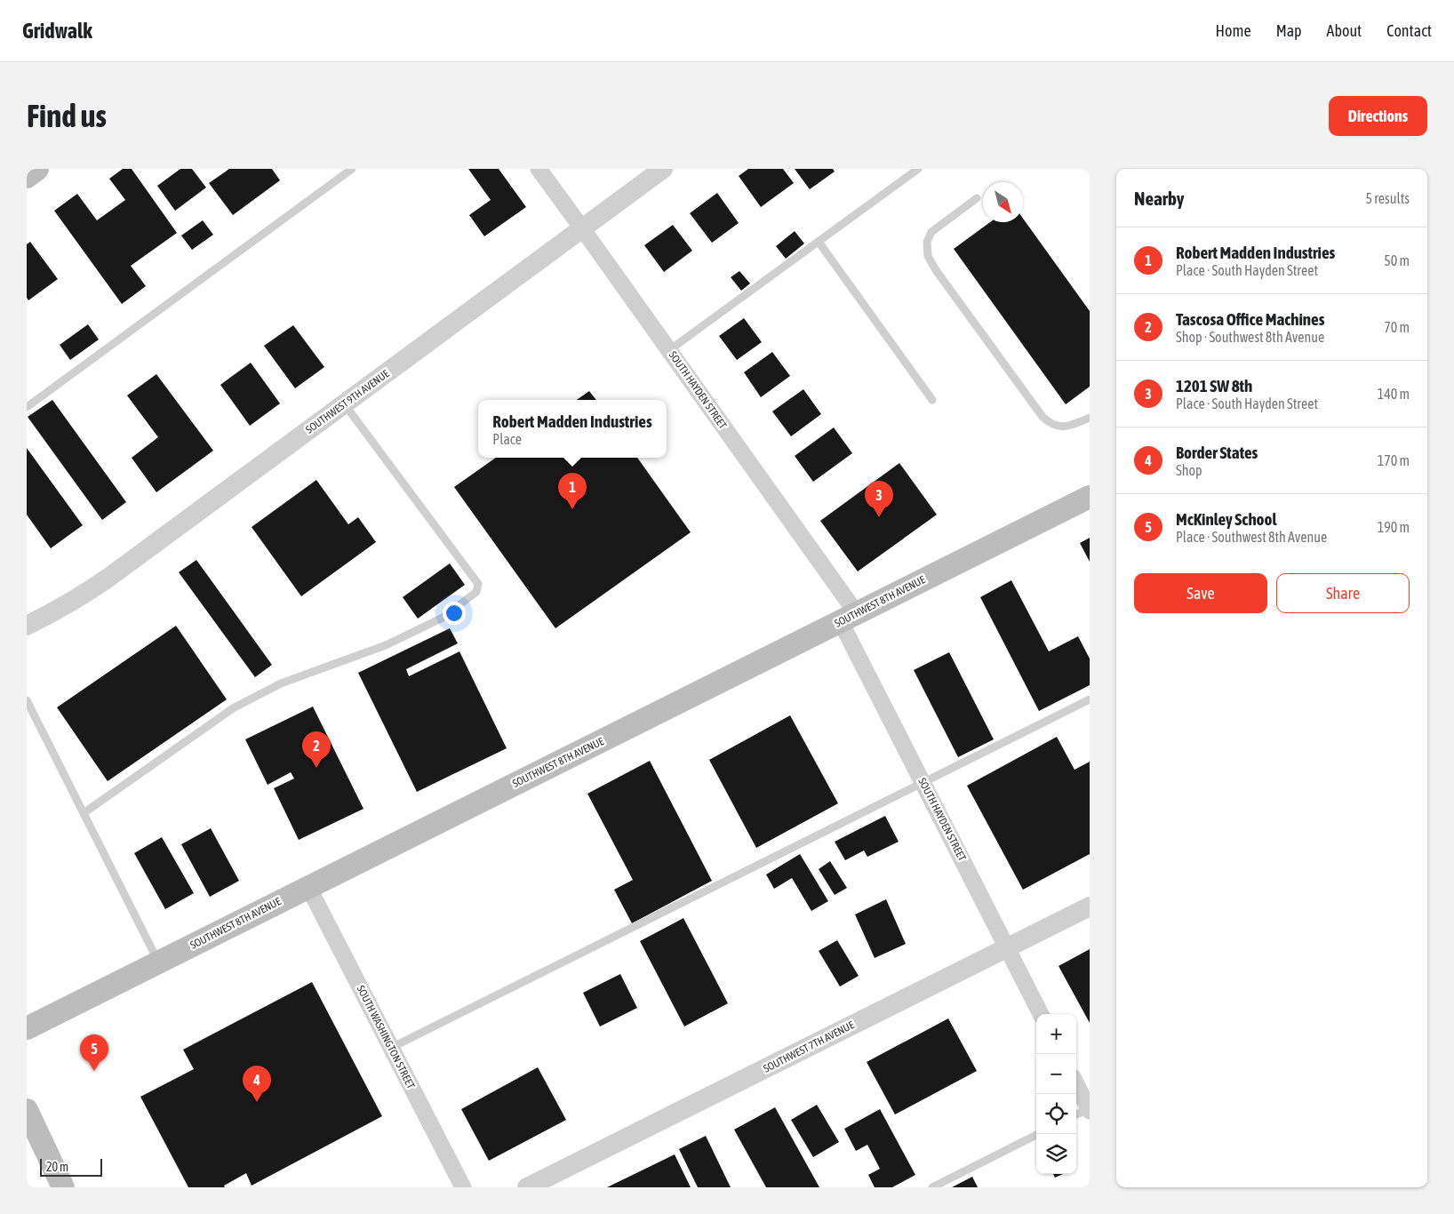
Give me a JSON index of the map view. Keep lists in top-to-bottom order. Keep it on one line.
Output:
{"streets":{"main road":["SOUTHWEST 8TH AVENUE"],"street":["SOUTH HAYDEN STREET","SOUTHWEST 9TH AVENUE","SOUTH WASHINGTON STREET","SOUTHWEST 7TH AVENUE"]},"crossings":[["SOUTH HAYDEN STREET","SOUTHWEST 9TH AVENUE"],["SOUTH HAYDEN STREET","SOUTHWEST 8TH AVENUE"],["SOUTH HAYDEN STREET","SOUTHWEST 7TH AVENUE"],["SOUTHWEST 8TH AVENUE","SOUTH WASHINGTON STREET"]],"scale_bar":"20 m","north":"bottom right","page":{"header":"Gridwalk","nav":["Home","Map","About","Contact"],"buttons":["Directions",["Save","Share"]],"title":"Find us","heading":["Nearby","5 results"],"list":[{"mark":"1","name":"Robert Madden Industries","note":"Place · South Hayden Street","value":"50 m"},{"mark":"2","name":"Tascosa Office Machines","note":"Shop · Southwest 8th Avenue","value":"70 m"},{"mark":"3","name":"1201 SW 8th","note":"Place · South Hayden Street","value":"140 m"},{"mark":"4","name":"Border States","note":"Shop","value":"170 m"},{"mark":"5","name":"McKinley School","note":"Place · Southwest 8th Avenue","value":"190 m"}],"popup":["Robert Madden Industries","Place"],"pins":["1","3","2","5","4"],"map_buttons":["+","−"],"scale":"20 m"}}
